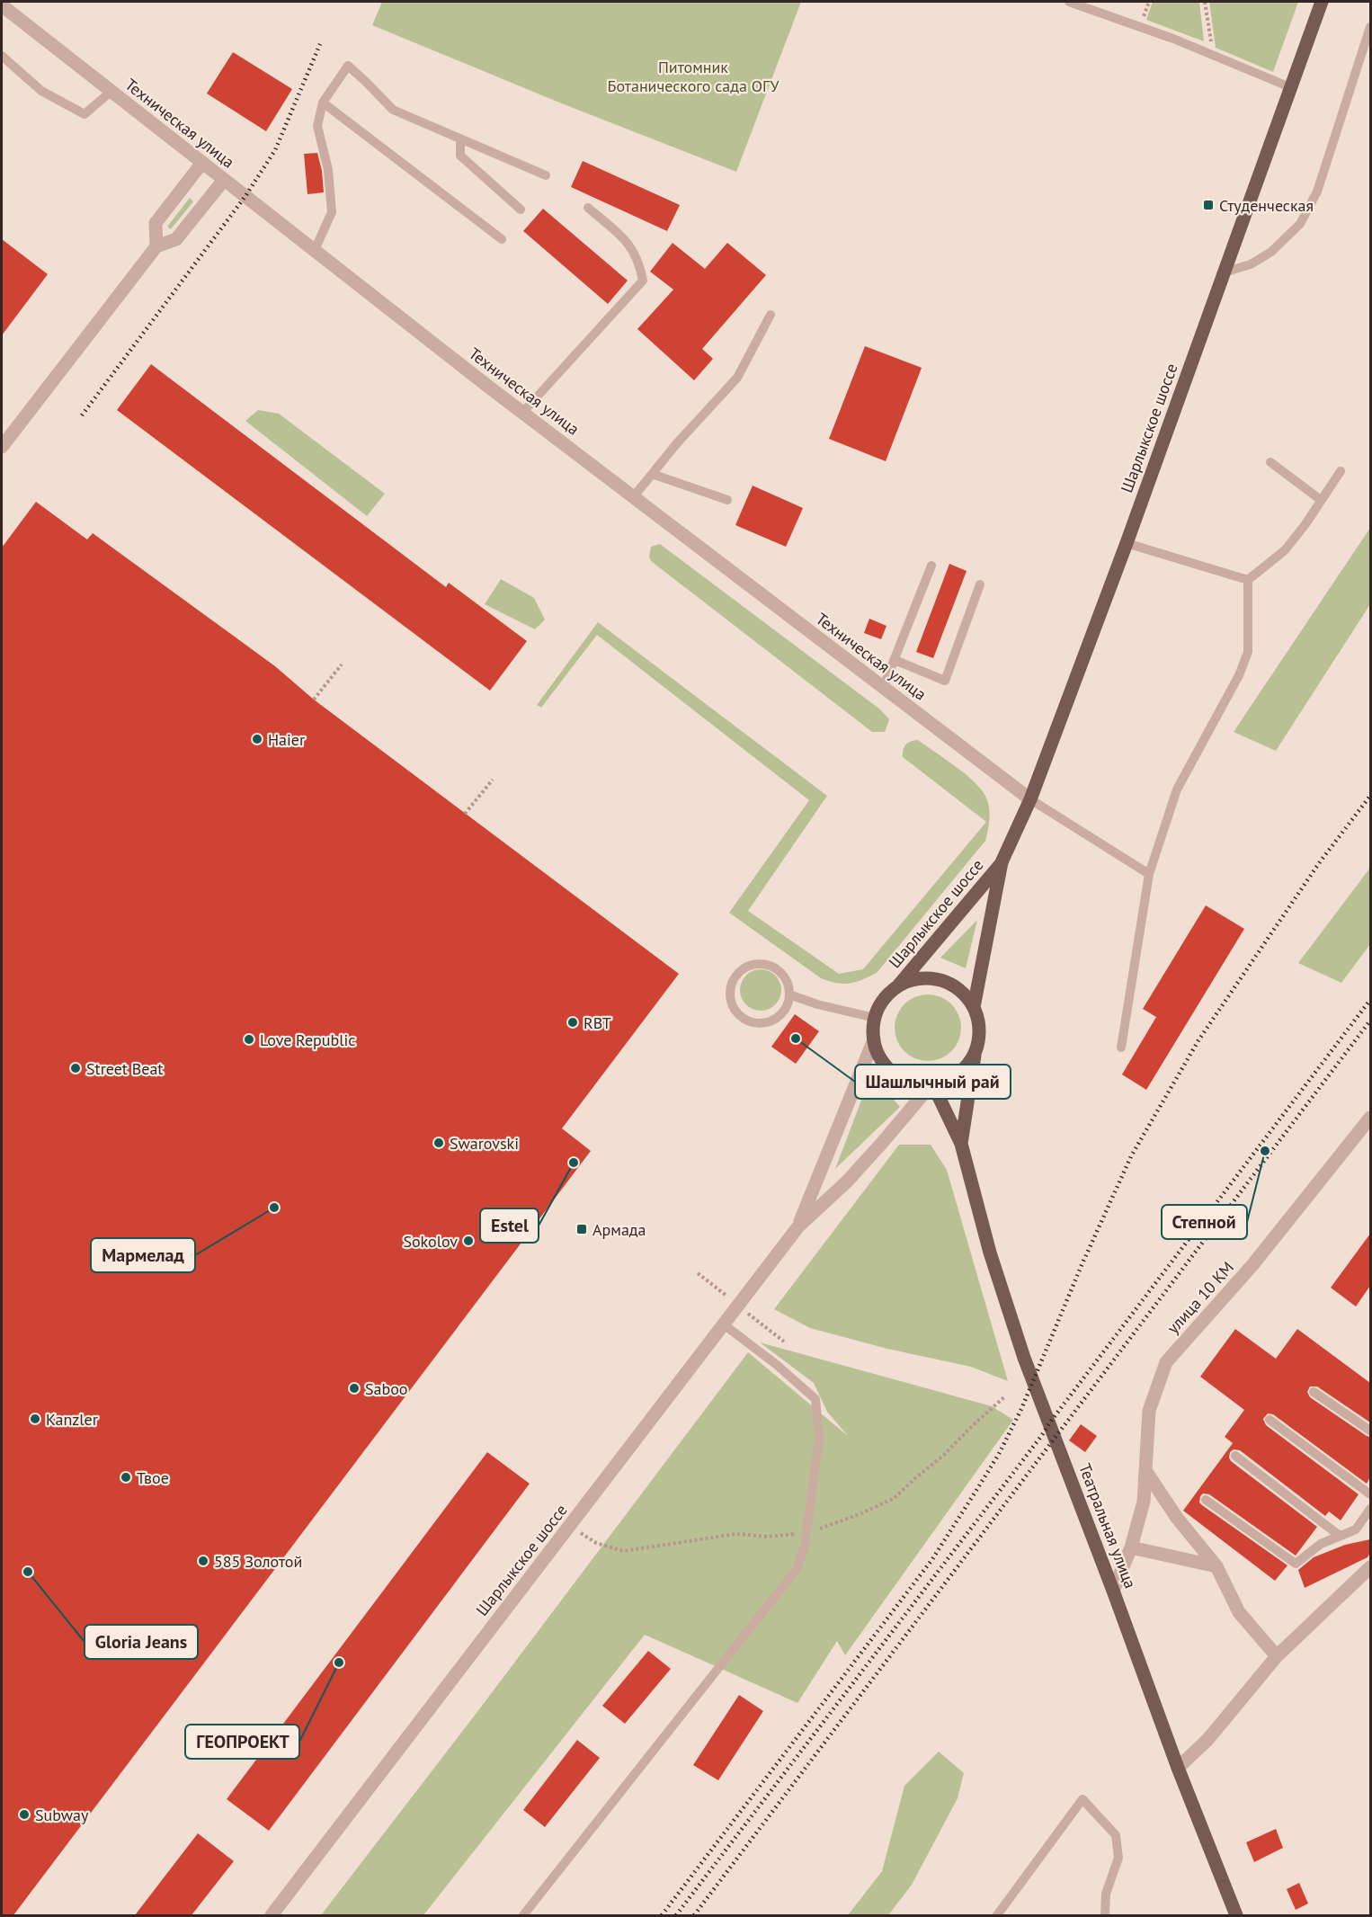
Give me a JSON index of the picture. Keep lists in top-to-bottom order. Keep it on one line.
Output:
{"streets":{"main road":["Шарлыкское шоссе","Театральная улица"],"street":["Техническая улица","улица 10 КМ"]},"crossings":[["Техническая улица","Шарлыкское шоссе"],["Шарлыкское шоссе","Театральная улица"],["улица 10 КМ","Театральная улица"]],"parks":["Питомник Ботанического сада ОГУ"],"places":{"transit":["Студенческая","Армада"],"other":["Haier","RBT","Шашлычный рай","Love Republic","Street Beat","Swarovski","Степной","Estel","Мармелад","Sokolov","Saboo","Kanzler","Твое","585 Золотой","Gloria Jeans","ГЕОПРОЕКТ","Subway"]}}
